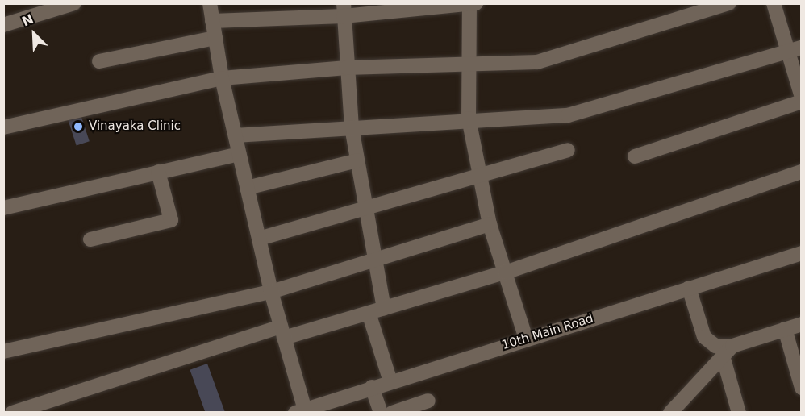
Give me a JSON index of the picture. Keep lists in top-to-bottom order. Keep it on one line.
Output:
{"streets":{"street":["10th Main Road"]},"places":["Vinayaka Clinic"],"north":"top left"}
